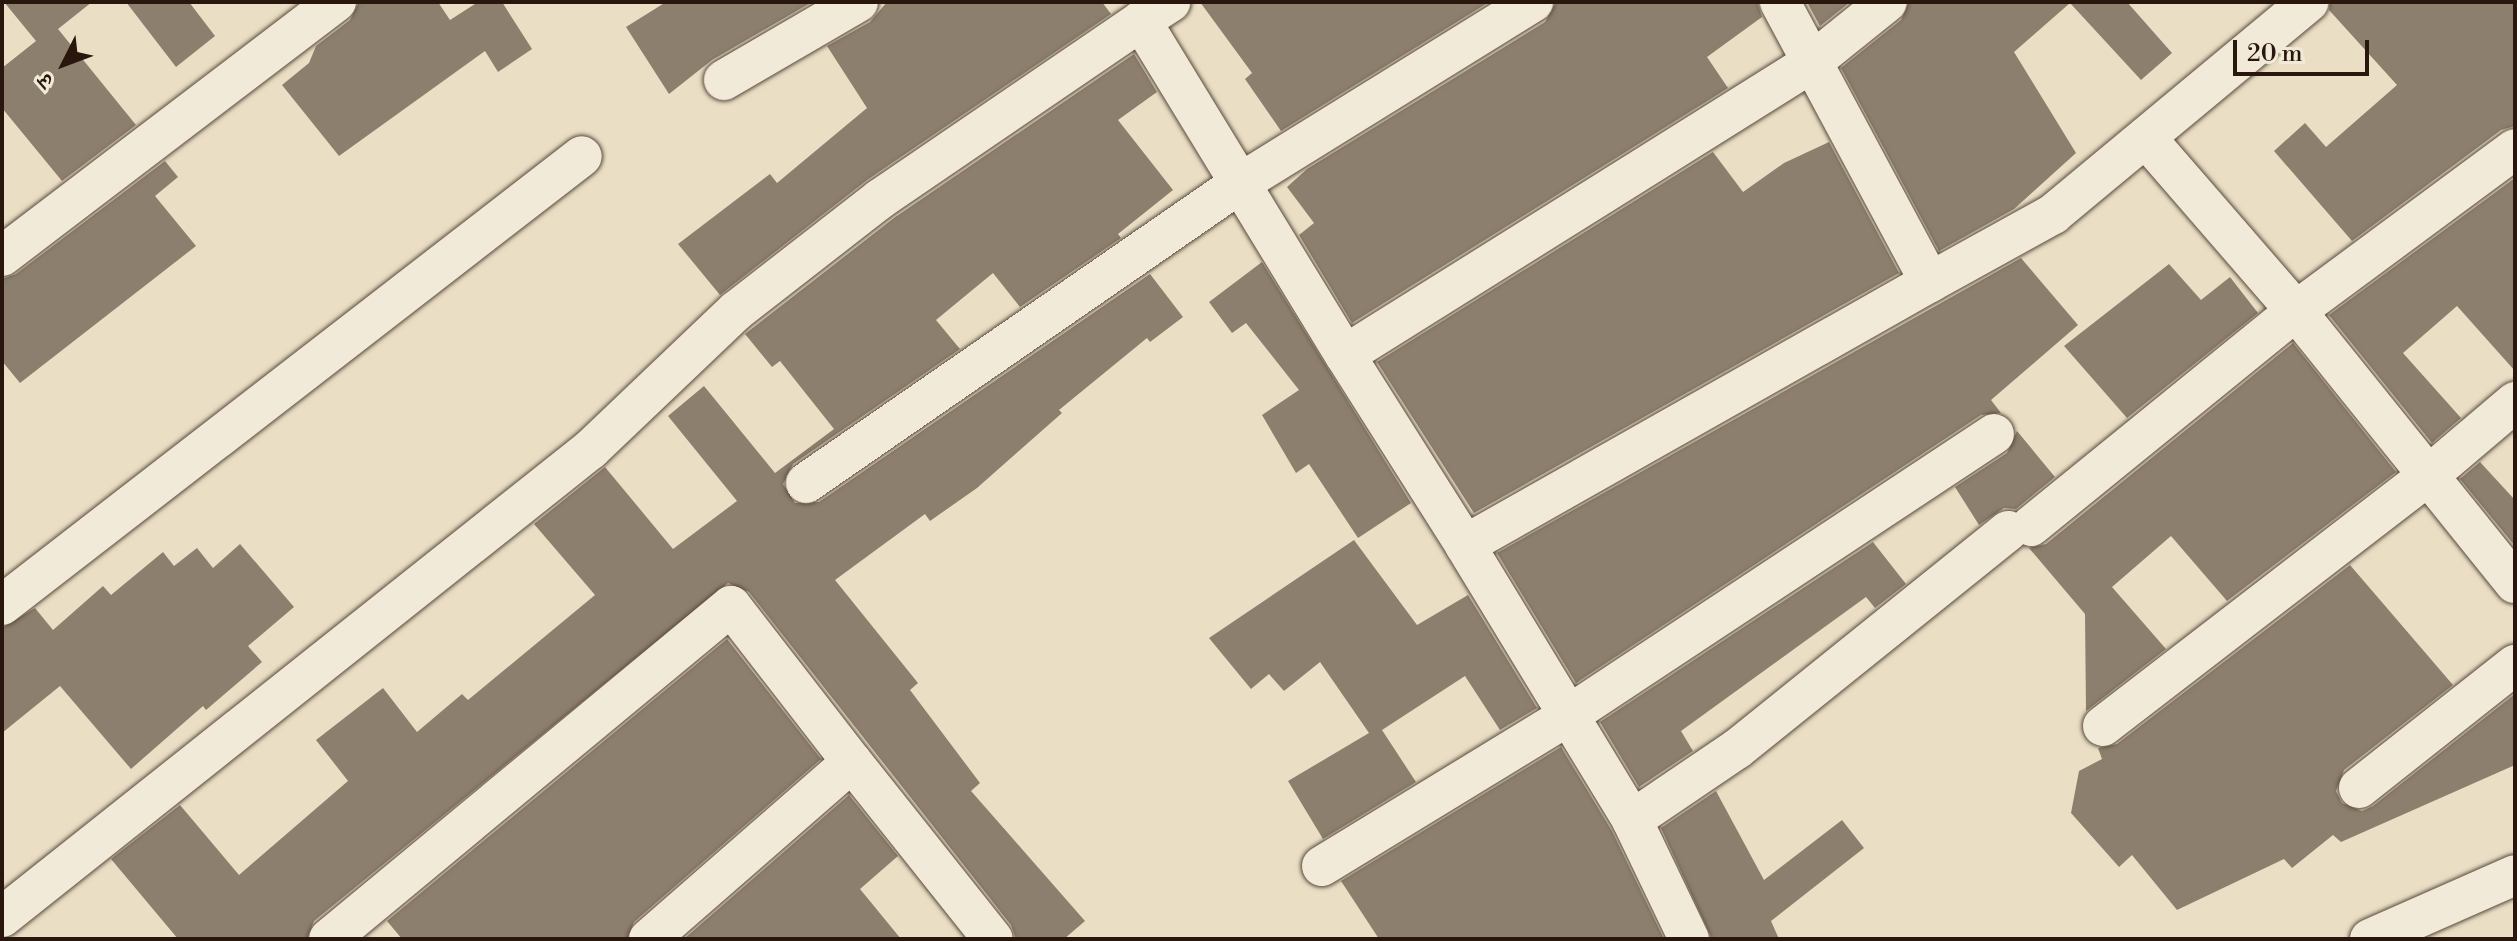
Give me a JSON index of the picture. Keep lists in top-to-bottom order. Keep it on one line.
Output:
{"scale_bar":"20 m","north":"bottom left"}
